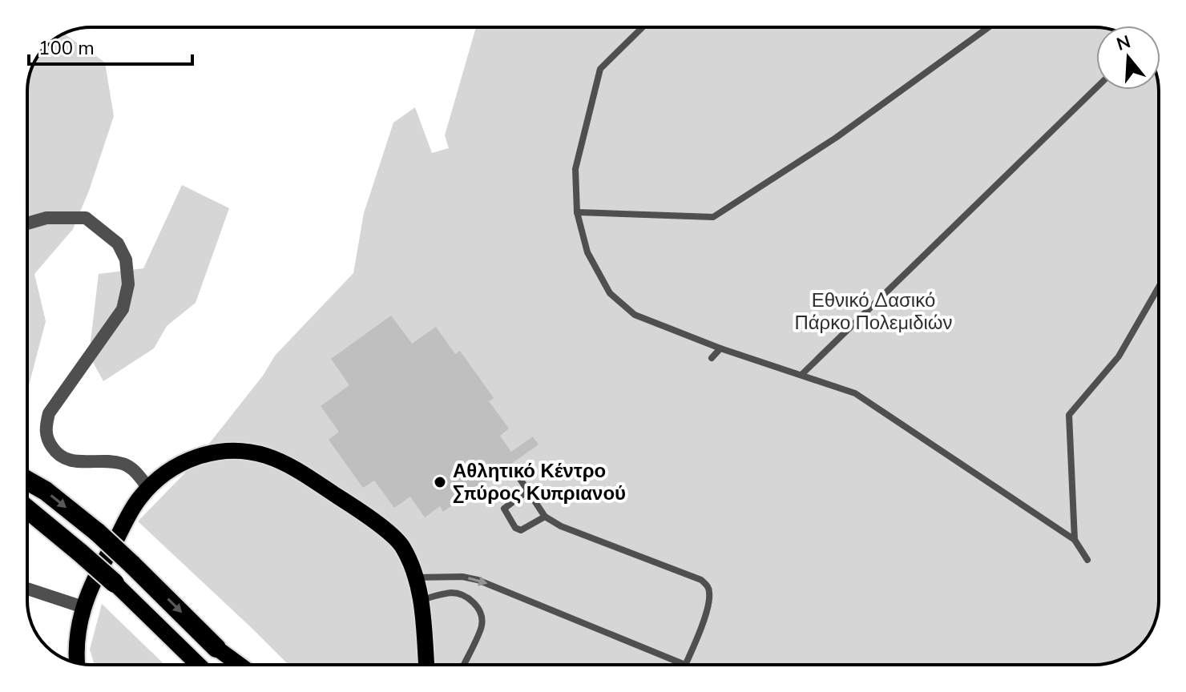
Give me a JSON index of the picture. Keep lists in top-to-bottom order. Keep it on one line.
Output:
{"parks":["Εθνικό Δασικό Πάρκο Πολεμιδιών"],"places":["Αθλητικό Κέντρο Σπύρος Κυπριανού"],"scale_bar":"100 m","north":"top"}
